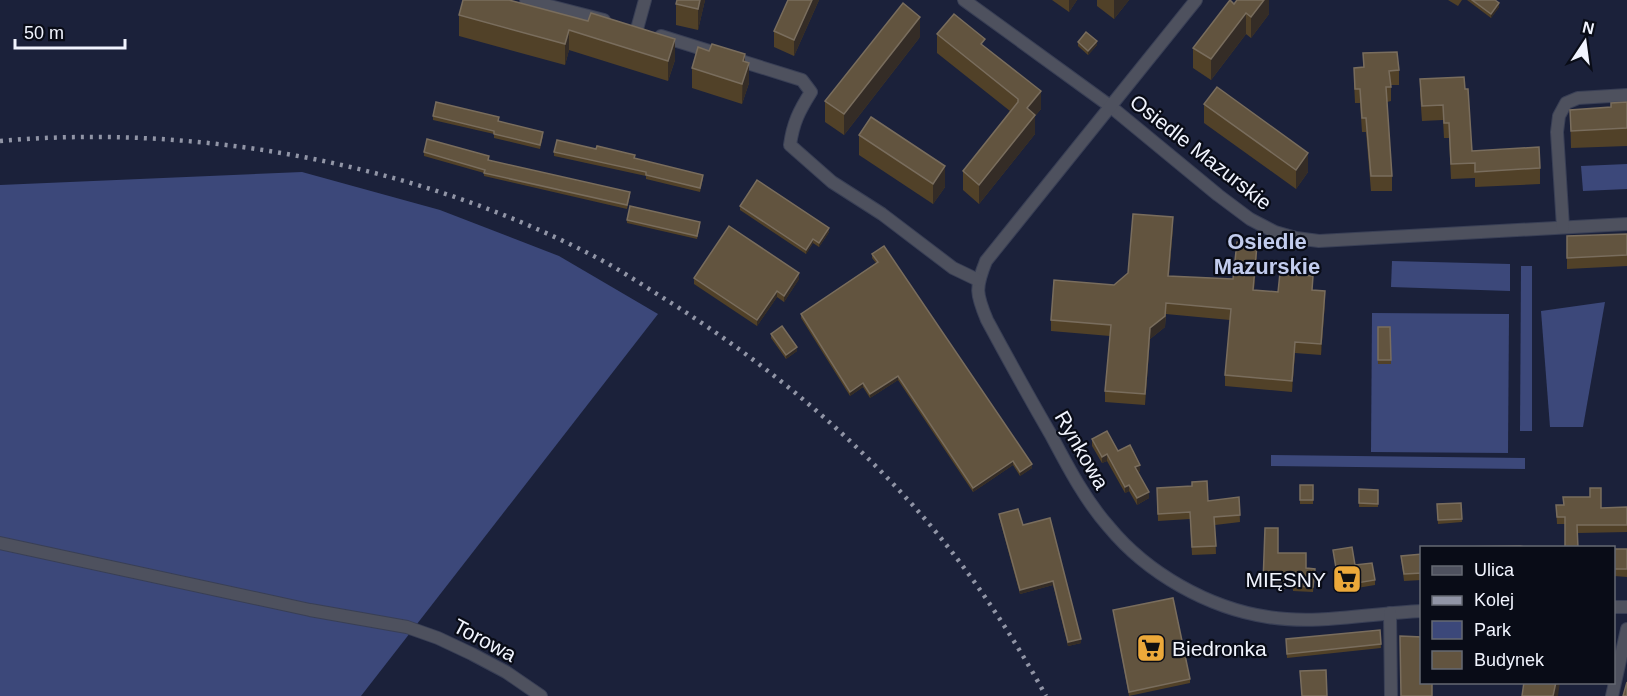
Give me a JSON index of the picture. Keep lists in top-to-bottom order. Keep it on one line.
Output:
{"streets":{"street":["Osiedle Mazurskie","Rynkowa","Torowa"]},"districts":["Osiedle Mazurskie"],"places":{"supermarket":["MIĘSNY","Biedronka"]},"legend":["Ulica","Kolej","Park","Budynek"],"scale_bar":"50 m","north":"top"}
